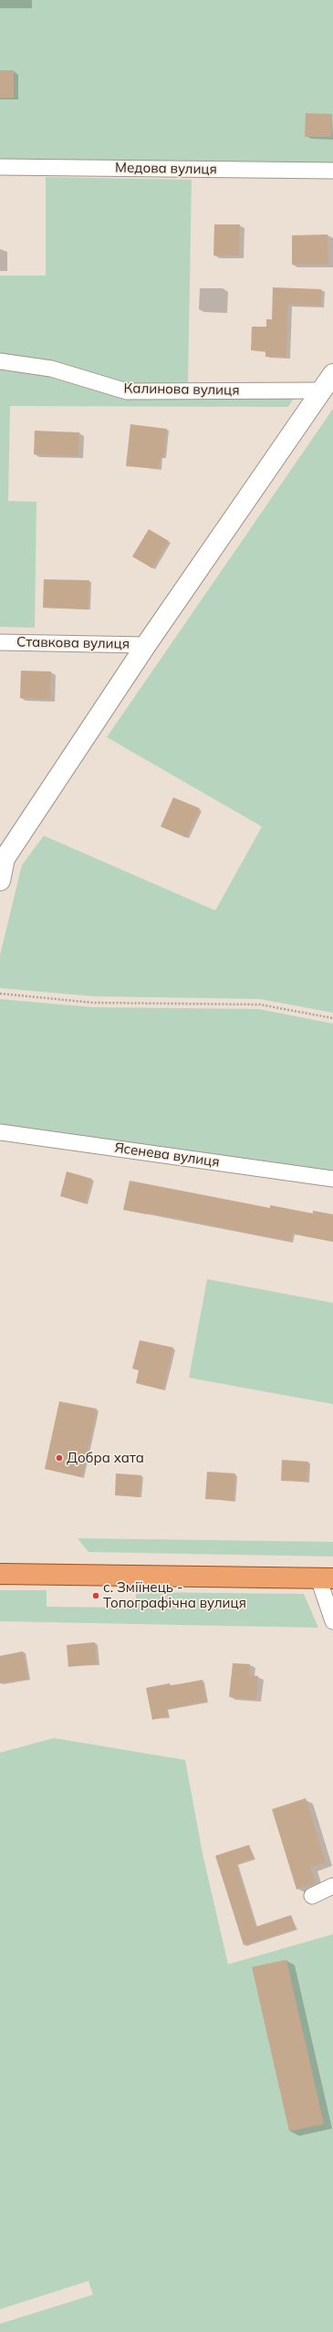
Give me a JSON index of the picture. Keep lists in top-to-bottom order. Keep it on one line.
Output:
{"streets":{"street":["Медова вулиця","Калинова вулиця","Ставкова вулиця","Ясенева вулиця"]},"places":["Добра хата","с. Зміїнець - Топографічна вулиця"]}
